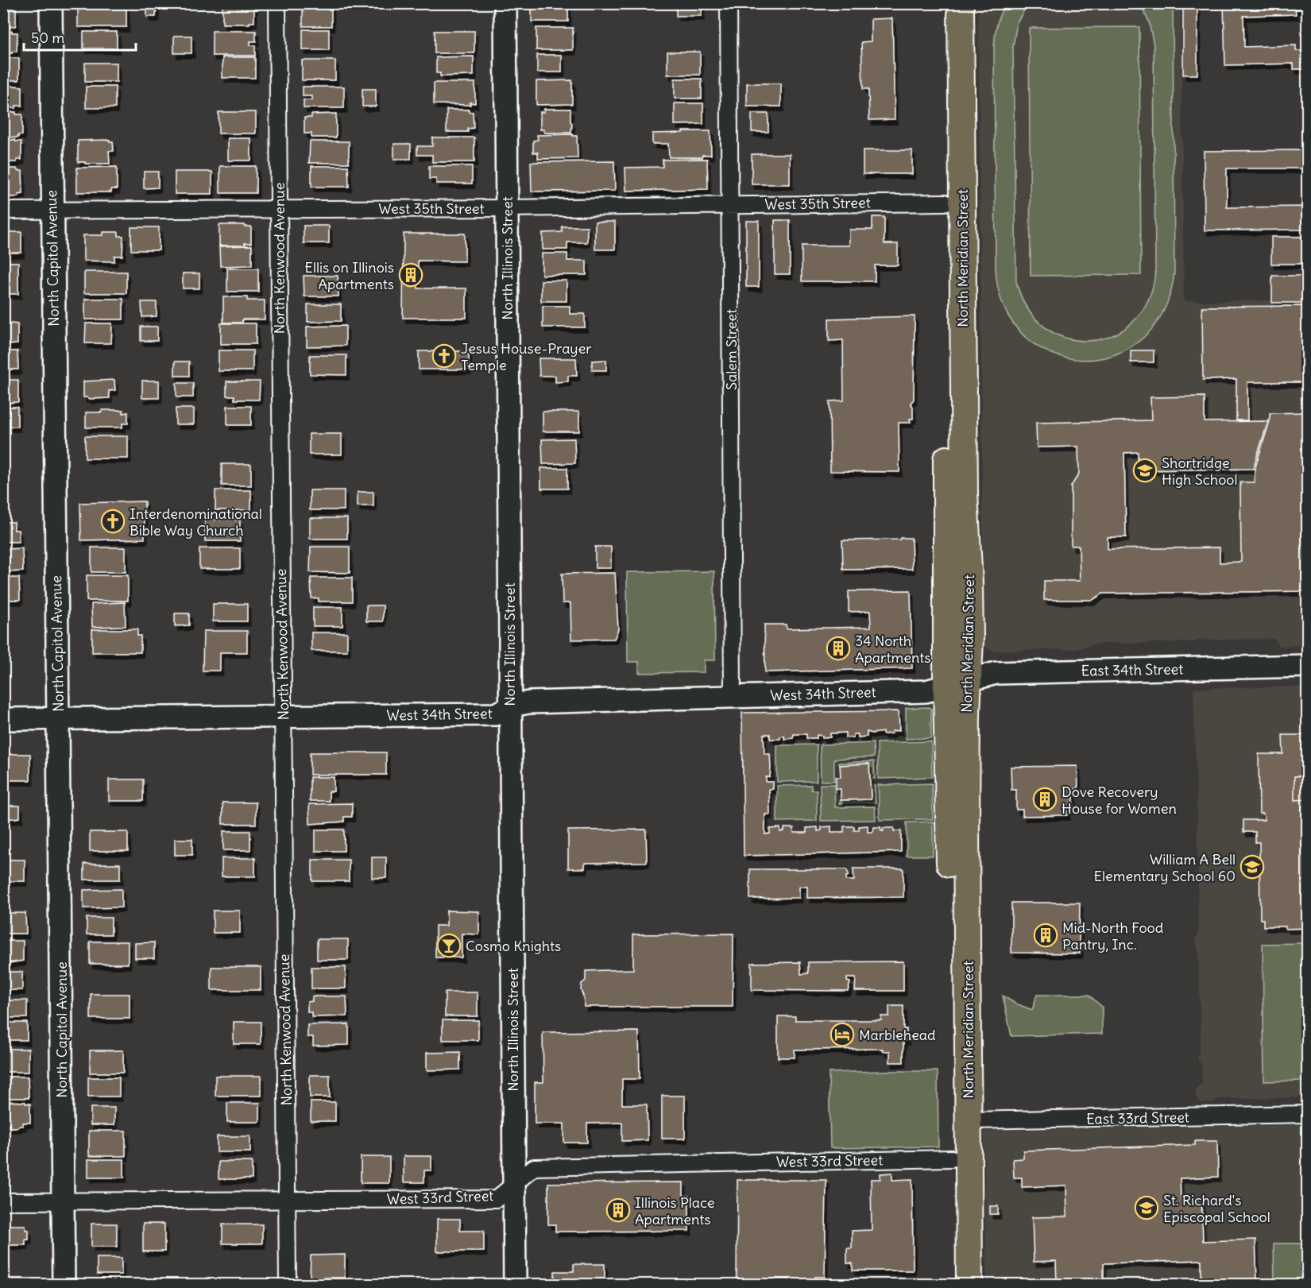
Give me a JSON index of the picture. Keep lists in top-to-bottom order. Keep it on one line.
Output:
{"streets":{"main road":["North Capitol Avenue","North Illinois Street","North Meridian Street","East 34th Street","West 34th Street"],"street":["West 35th Street","North Kenwood Avenue","Salem Street","East 33rd Street","West 33rd Street"]},"crossings":[["West 35th Street","North Capitol Avenue"],["West 35th Street","North Kenwood Avenue"],["West 35th Street","North Illinois Street"],["West 35th Street","North Meridian Street"],["West 35th Street","Salem Street"],["North Capitol Avenue","West 34th Street"],["North Capitol Avenue","West 33rd Street"],["North Kenwood Avenue","West 34th Street"],["North Kenwood Avenue","West 33rd Street"],["North Illinois Street","West 34th Street"],["North Illinois Street","West 33rd Street"],["North Meridian Street","East 34th Street"],["North Meridian Street","West 34th Street"],["North Meridian Street","East 33rd Street"],["North Meridian Street","West 33rd Street"],["Salem Street","West 34th Street"],["East 34th Street","West 34th Street"]],"places":{"building":["Ellis on Illinois Apartments","34 North Apartments","Dove Recovery House for Women","Mid-North Food Pantry, Inc.","Illinois Place Apartments"],"church":["Jesus House-Prayer Temple","Interdenominational Bible Way Church"],"school or university":["Shortridge High School","William A Bell Elementary School 60","St. Richard's Episcopal School"],"bar":["Cosmo Knights"],"hotel":["Marblehead"]},"scale_bar":"50 m"}
